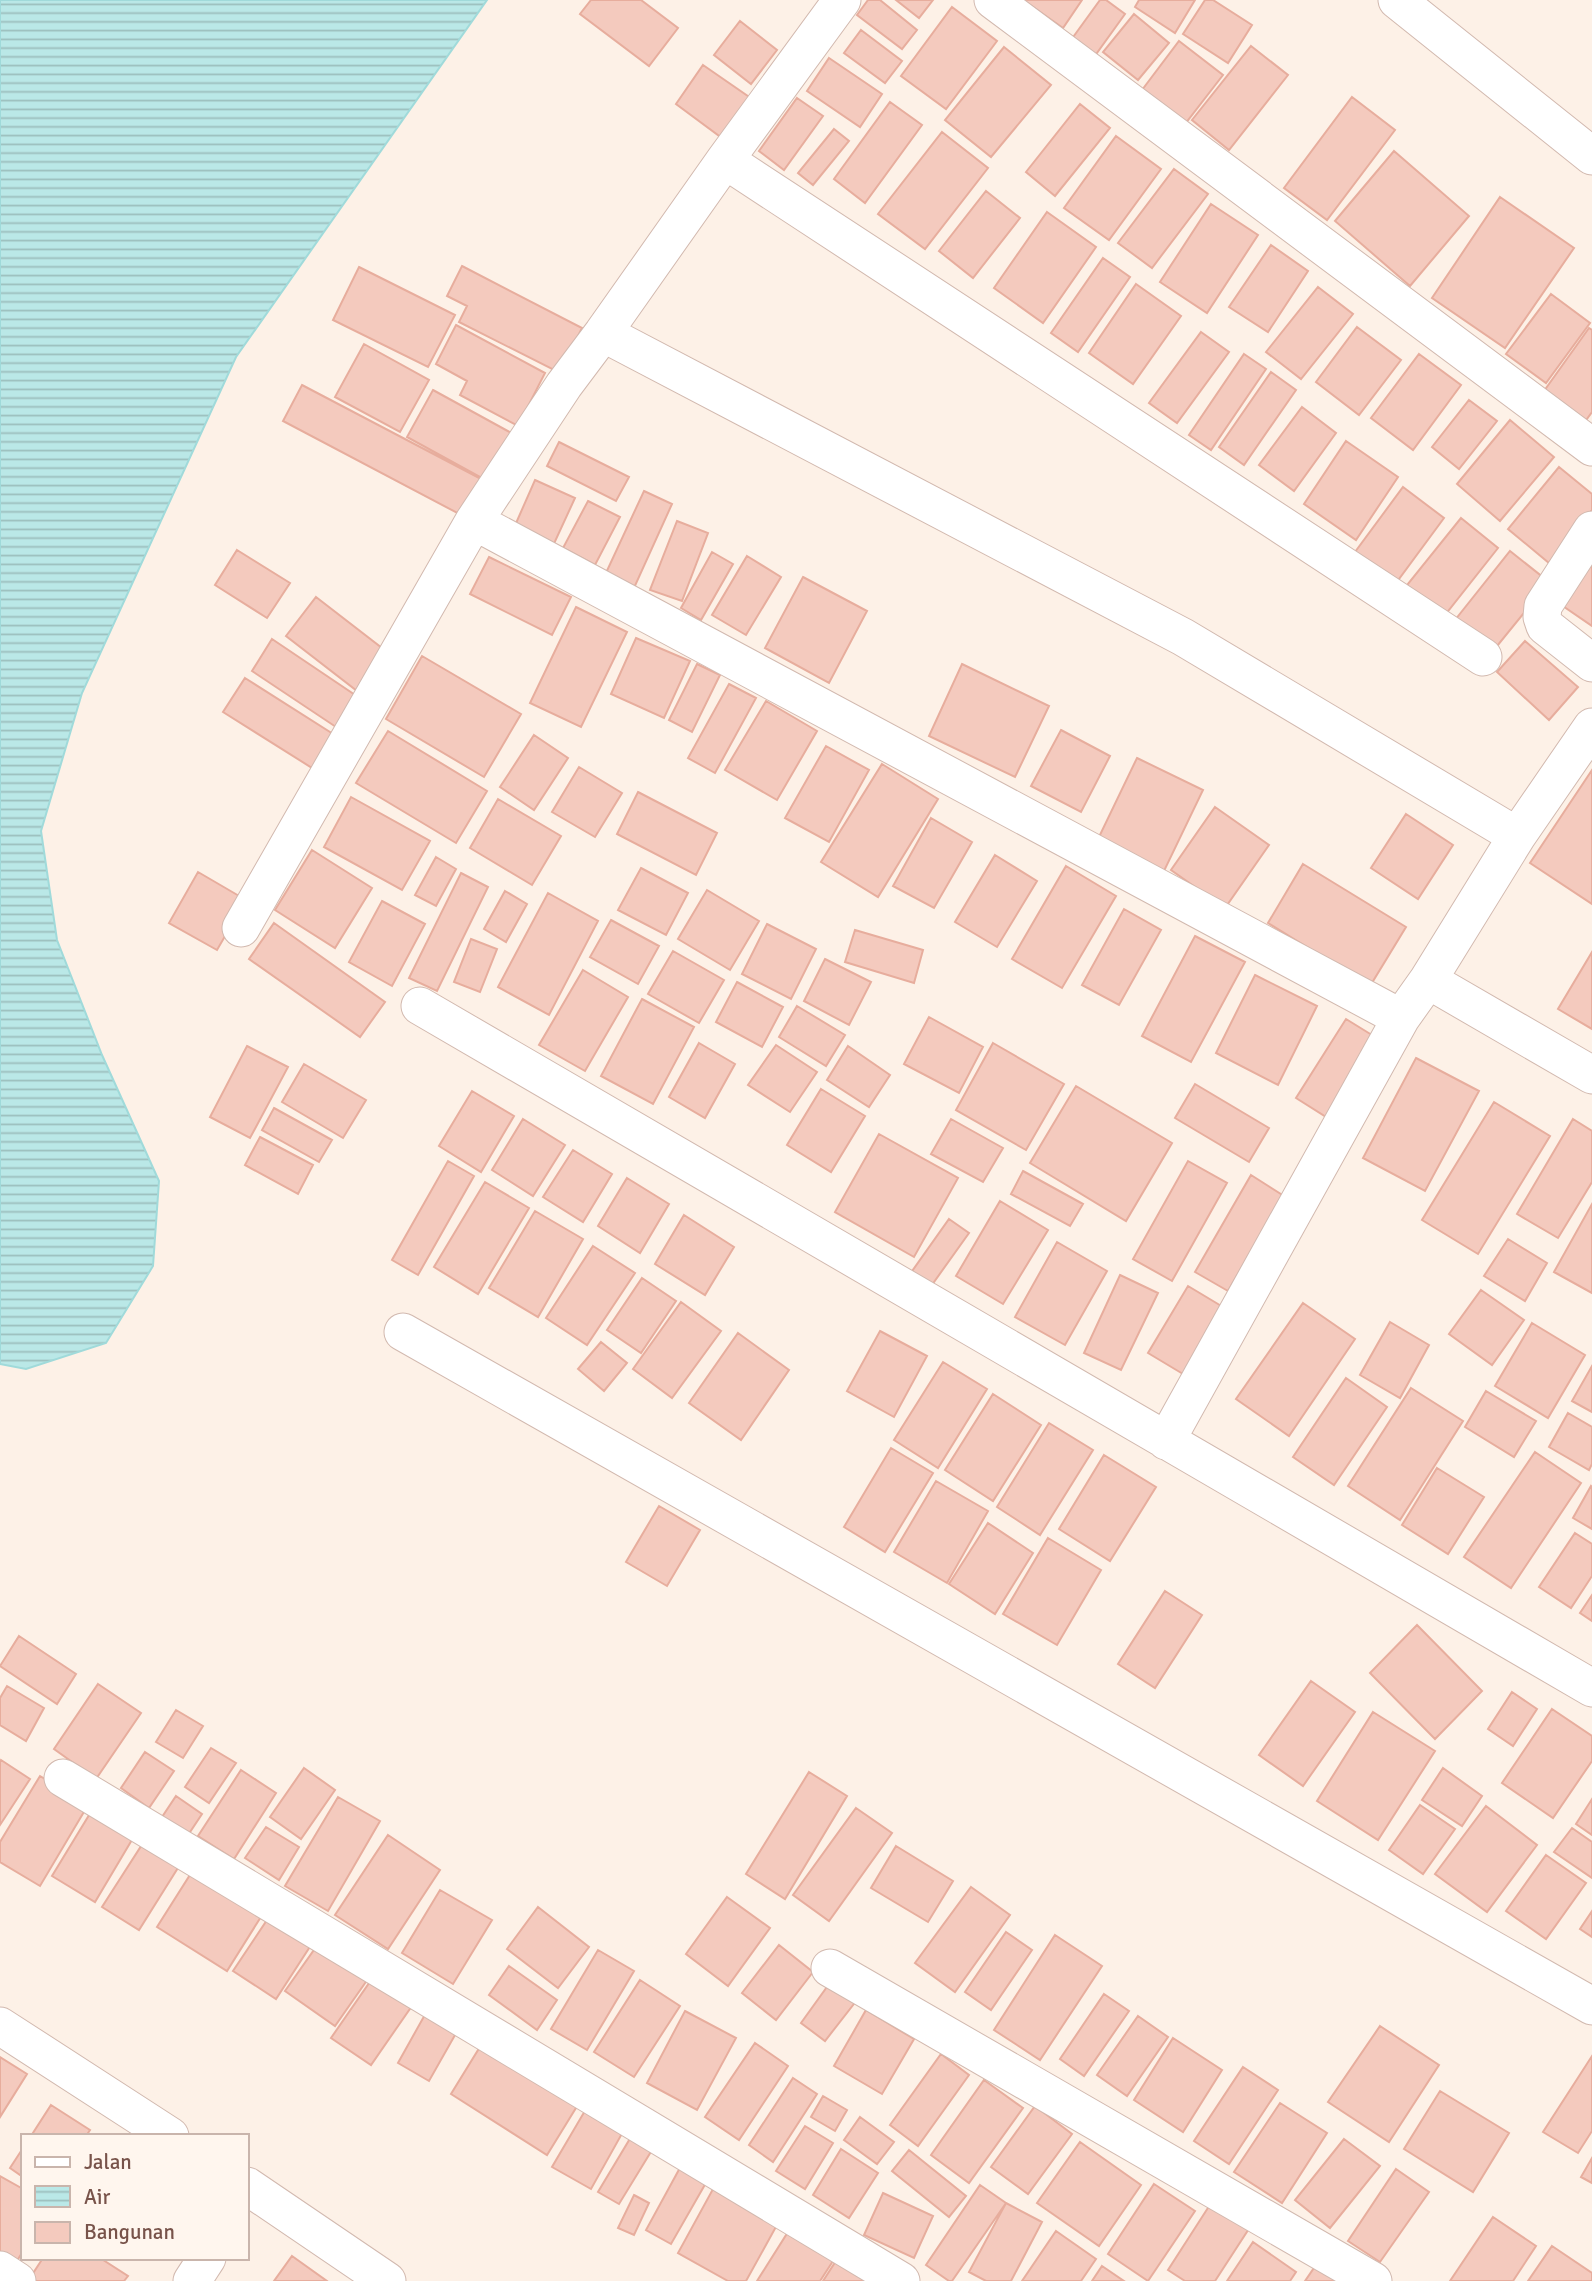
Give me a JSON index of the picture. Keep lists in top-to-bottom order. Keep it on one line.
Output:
{"legend":["Jalan","Air","Bangunan"]}
